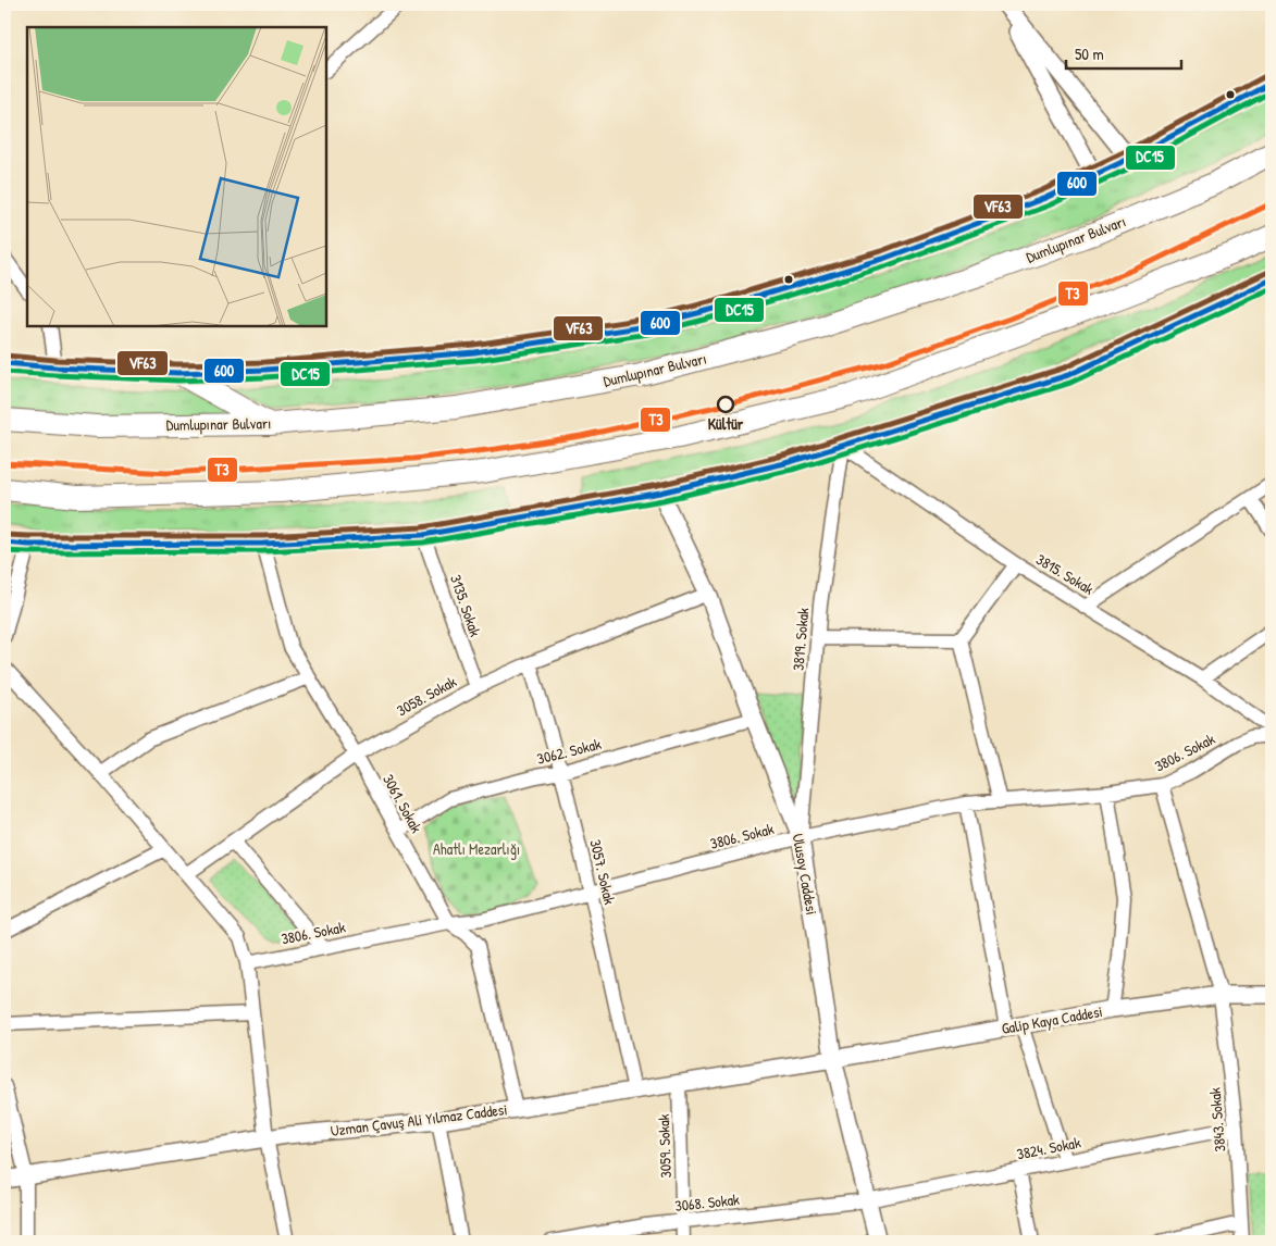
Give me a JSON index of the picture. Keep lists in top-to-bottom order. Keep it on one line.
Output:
{"streets":{"highway":["Dumlupınar Bulvarı"],"street":["3815. Sokak","3135. Sokak","3819. Sokak","3058. Sokak","3062. Sokak","3806. Sokak","3061. Sokak","3057. Sokak","Ulusoy Caddesi","Galip Kaya Caddesi","Uzman Çavuş Ali Yılmaz Caddesi","3843. Sokak","3059. Sokak","3824. Sokak","3068. Sokak"]},"crossings":[["3815. Sokak","3819. Sokak"],["3135. Sokak","3058. Sokak"],["3819. Sokak","3806. Sokak"],["3819. Sokak","Ulusoy Caddesi"],["3058. Sokak","3061. Sokak"],["3058. Sokak","3057. Sokak"],["3058. Sokak","Ulusoy Caddesi"],["3062. Sokak","3061. Sokak"],["3062. Sokak","3057. Sokak"],["3062. Sokak","Ulusoy Caddesi"],["3806. Sokak","3061. Sokak"],["3806. Sokak","3057. Sokak"],["3806. Sokak","Ulusoy Caddesi"],["3806. Sokak","3843. Sokak"],["3061. Sokak","Uzman Çavuş Ali Yılmaz Caddesi"],["3057. Sokak","Uzman Çavuş Ali Yılmaz Caddesi"],["Ulusoy Caddesi","Galip Kaya Caddesi"],["Ulusoy Caddesi","Uzman Çavuş Ali Yılmaz Caddesi"],["Ulusoy Caddesi","3824. Sokak"],["Ulusoy Caddesi","3068. Sokak"],["Galip Kaya Caddesi","Uzman Çavuş Ali Yılmaz Caddesi"],["Galip Kaya Caddesi","3843. Sokak"],["Uzman Çavuş Ali Yılmaz Caddesi","3059. Sokak"],["3843. Sokak","3824. Sokak"],["3059. Sokak","3068. Sokak"],["3824. Sokak","3068. Sokak"]],"parks":["Ahatlı Mezarlığı"],"places":["Kültür"],"lines":["transit line VF63","transit line 600","transit line DC15","transit line T3"],"scale_bar":"50 m"}
